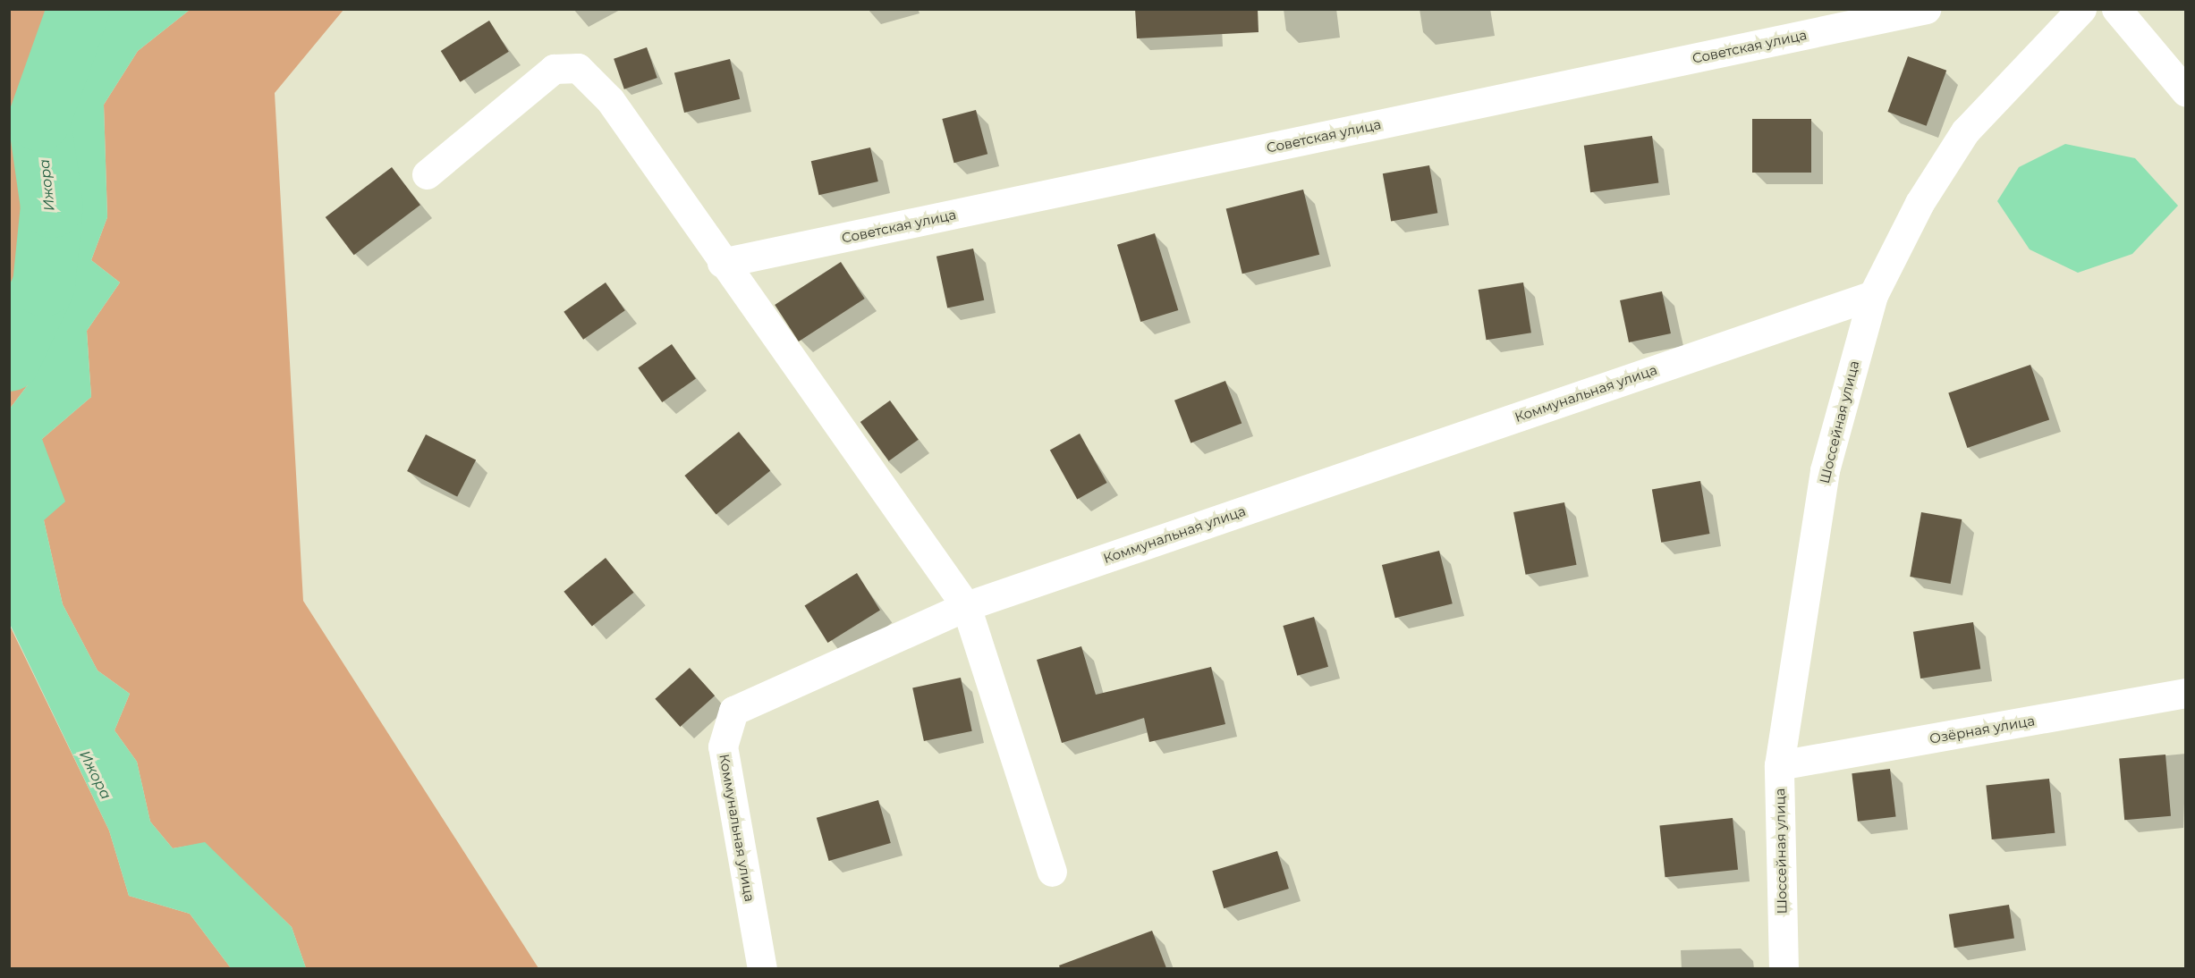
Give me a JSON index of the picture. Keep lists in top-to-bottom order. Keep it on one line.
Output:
{"streets":{"street":["Советская улица","Коммунальная улица","Шоссейная улица","Озёрная улица"]},"crossings":[["Коммунальная улица","Шоссейная улица"],["Шоссейная улица","Озёрная улица"]],"water":["Ижора"]}
